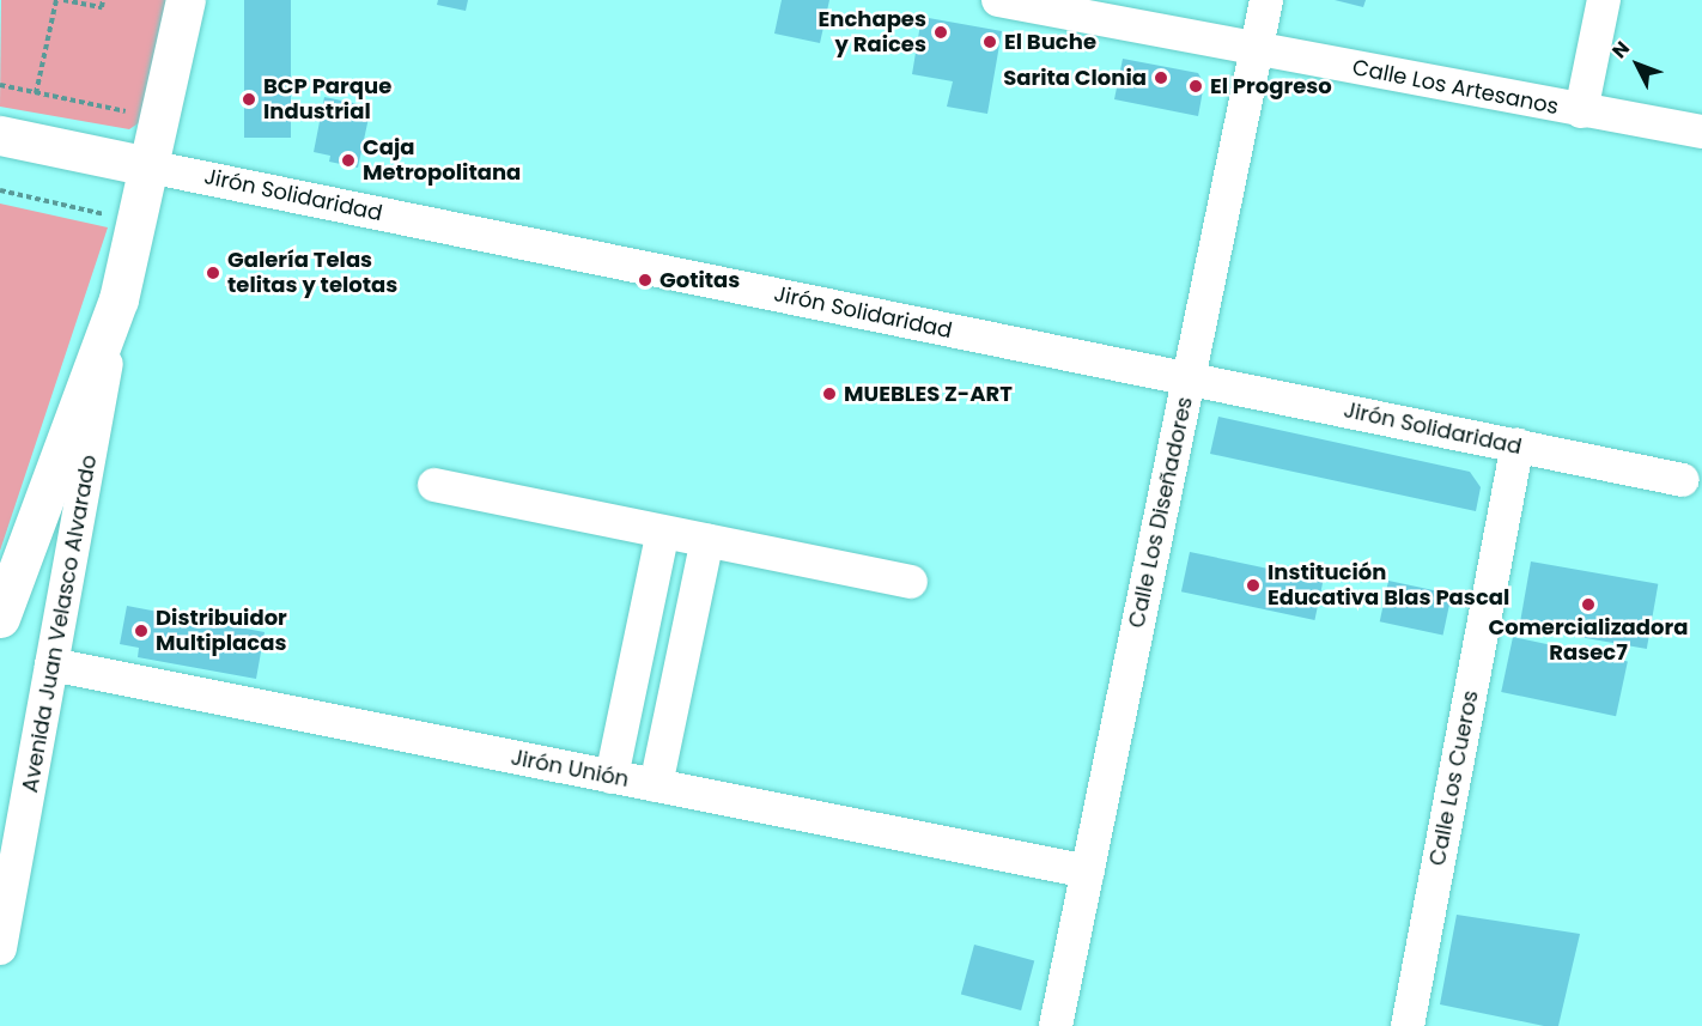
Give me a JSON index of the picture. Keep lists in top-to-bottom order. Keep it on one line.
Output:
{"streets":{"main road":["Jirón Solidaridad","Avenida Juan Velasco Alvarado"],"street":["Calle Los Artesanos","Calle Los Diseñadores","Jirón Unión","Calle Los Cueros"]},"crossings":[["Calle Los Artesanos","Calle Los Diseñadores"],["Jirón Solidaridad","Calle Los Diseñadores"],["Jirón Solidaridad","Avenida Juan Velasco Alvarado"],["Jirón Solidaridad","Calle Los Cueros"],["Calle Los Diseñadores","Jirón Unión"],["Avenida Juan Velasco Alvarado","Jirón Unión"]],"places":["Enchapes y Raices","El Buche","Sarita Clonia","El Progreso","BCP Parque Industrial","Caja Metropolitana","Galería Telas telitas y telotas","Gotitas","MUEBLES Z-ART","Institución Educativa Blas Pascal","Comercializadora Rasec7","Distribuidor Multiplacas"],"north":"top left"}
